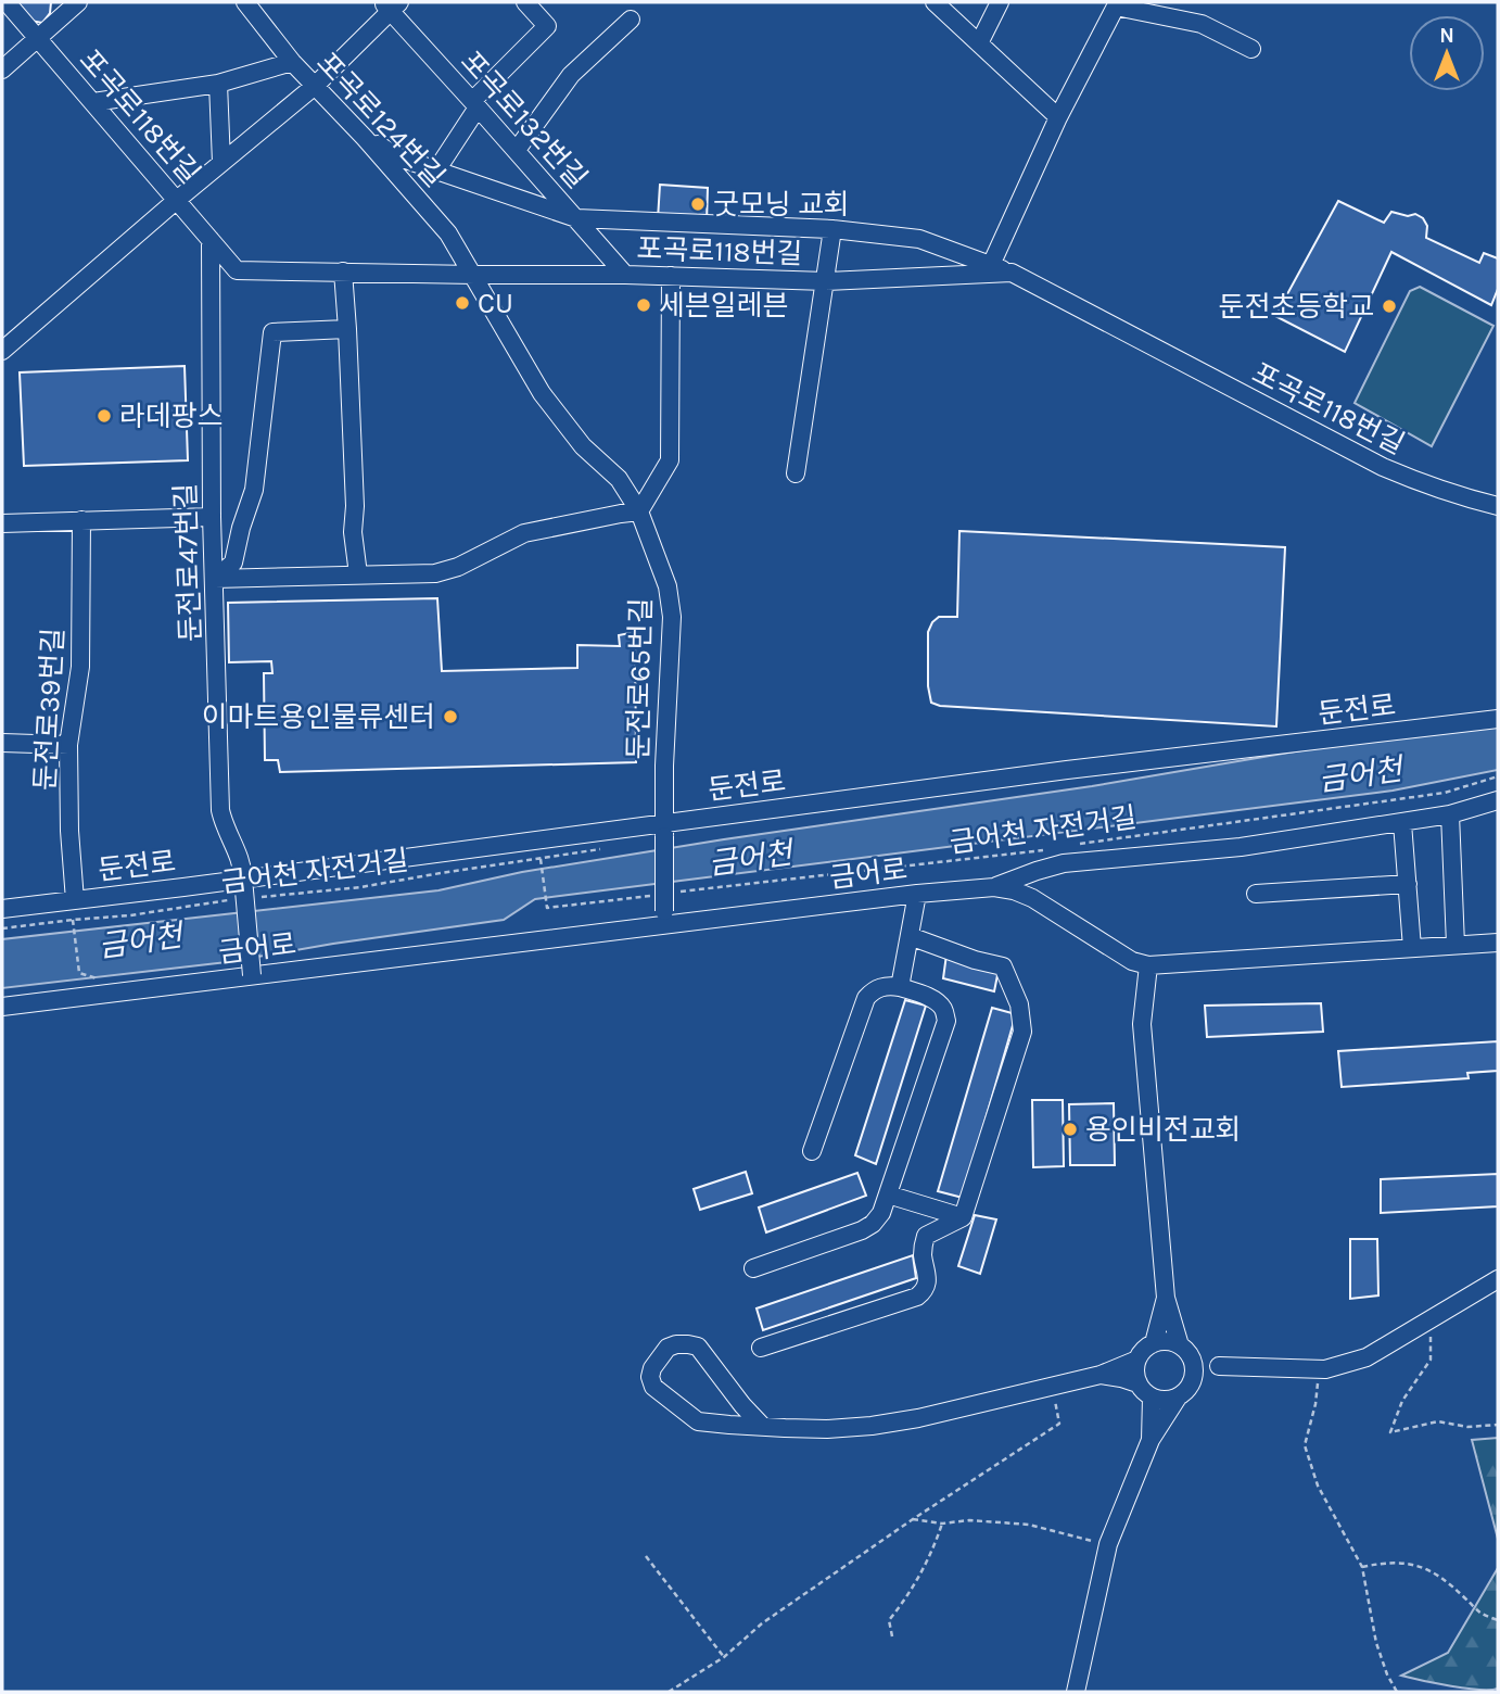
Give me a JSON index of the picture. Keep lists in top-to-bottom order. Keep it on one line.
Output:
{"streets":{"street":["포곡로118번길","포곡로124번길","포곡로132번길","둔전로47번길","둔전로65번길","둔전로39번길","둔전로","금어로"],"path":["금어천 자전거길"]},"crossings":[["포곡로118번길","포곡로124번길"],["포곡로118번길","포곡로132번길"],["포곡로118번길","둔전로47번길"],["포곡로124번길","둔전로65번길"],["둔전로47번길","둔전로"],["둔전로47번길","금어로"],["둔전로65번길","둔전로"],["둔전로65번길","금어로"],["둔전로39번길","둔전로"]],"water":["금어천"],"places":["굿모닝 교회","CU","세븐일레븐","둔전초등학교","라데팡스","이마트용인물류센터","용인비전교회"],"north":"top"}
